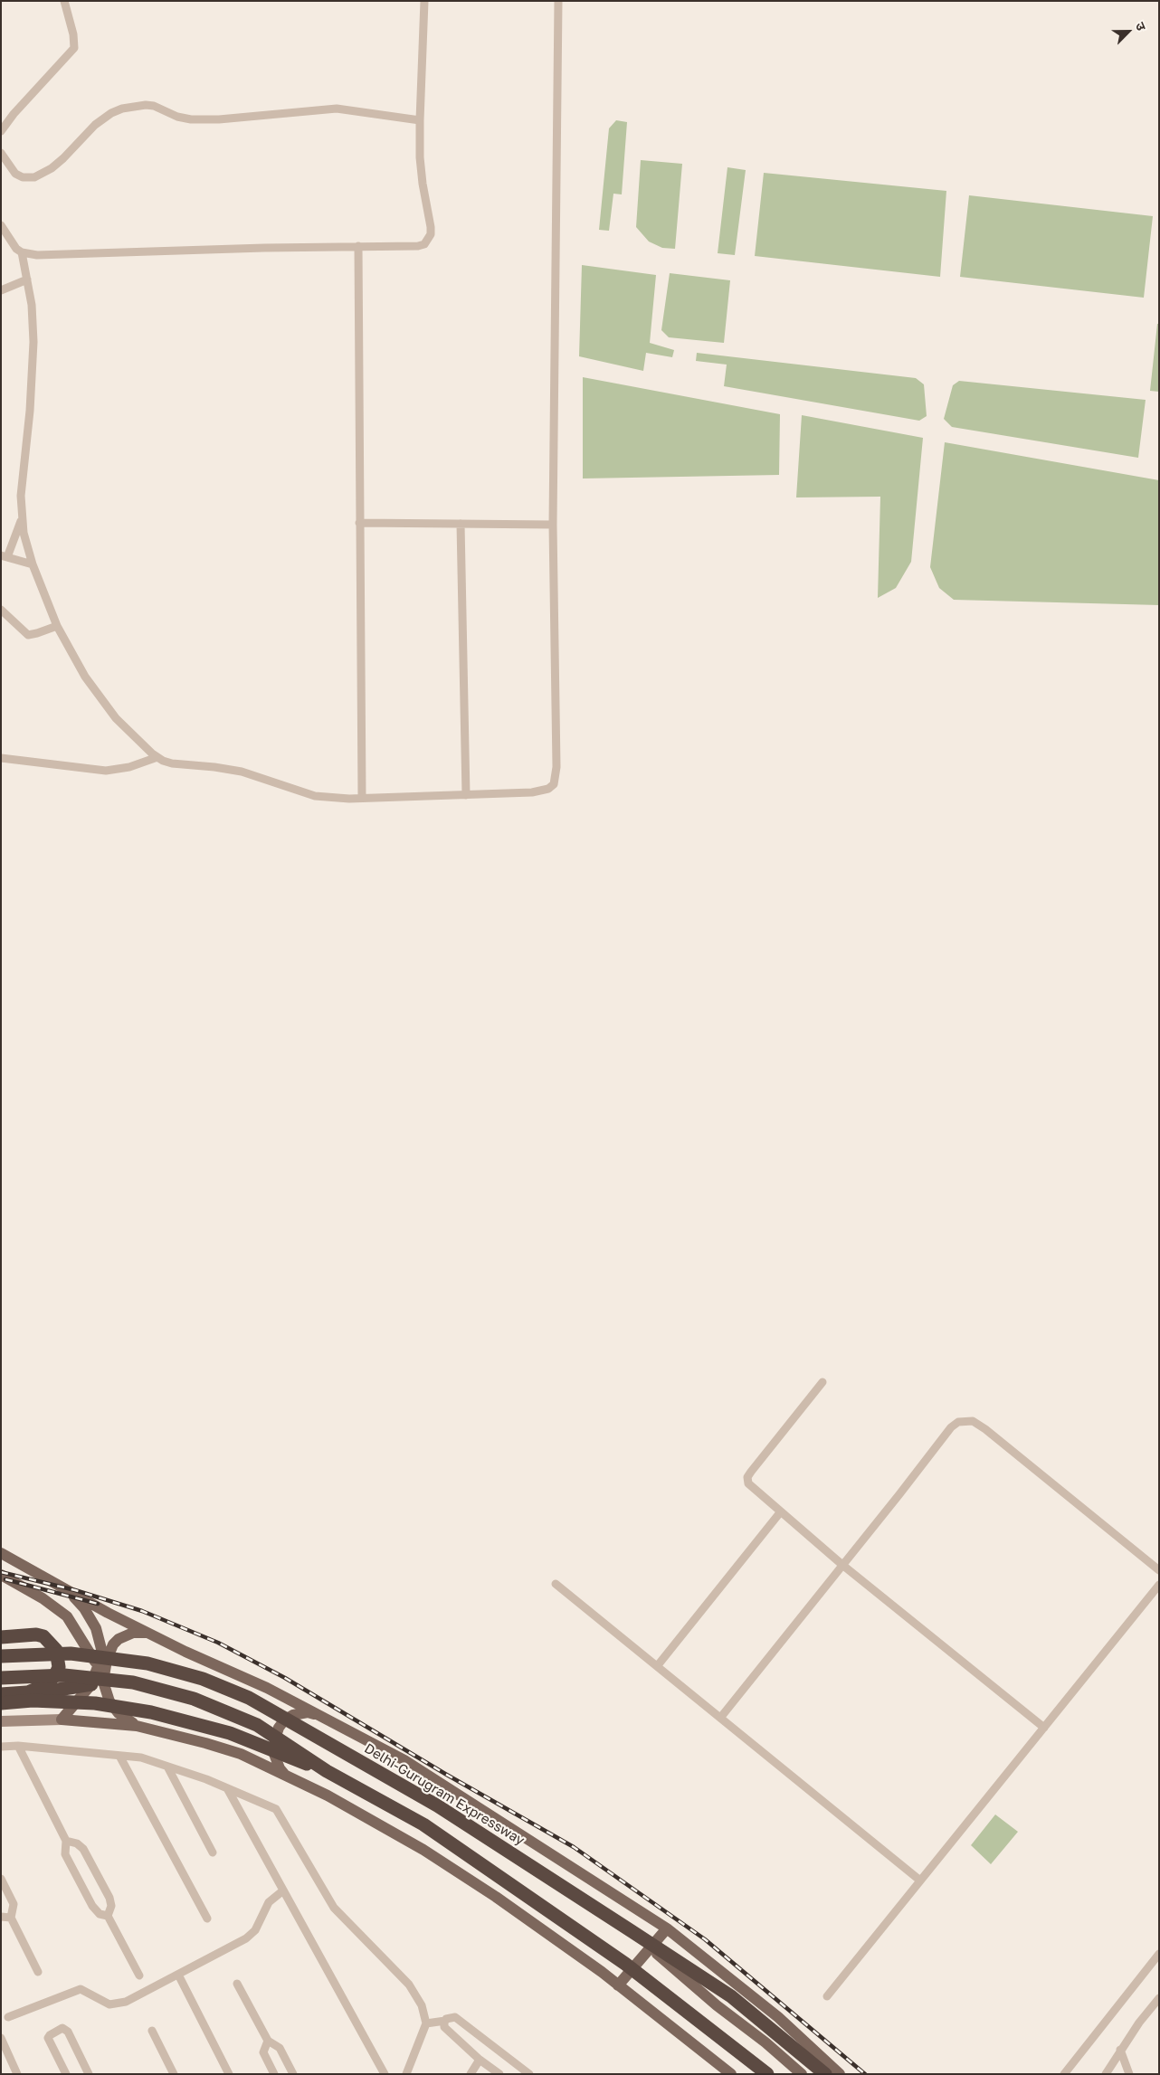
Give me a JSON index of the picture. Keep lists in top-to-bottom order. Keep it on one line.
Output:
{"streets":{"highway":["Delhi-Gurugram Expressway"]},"north":"top right"}
